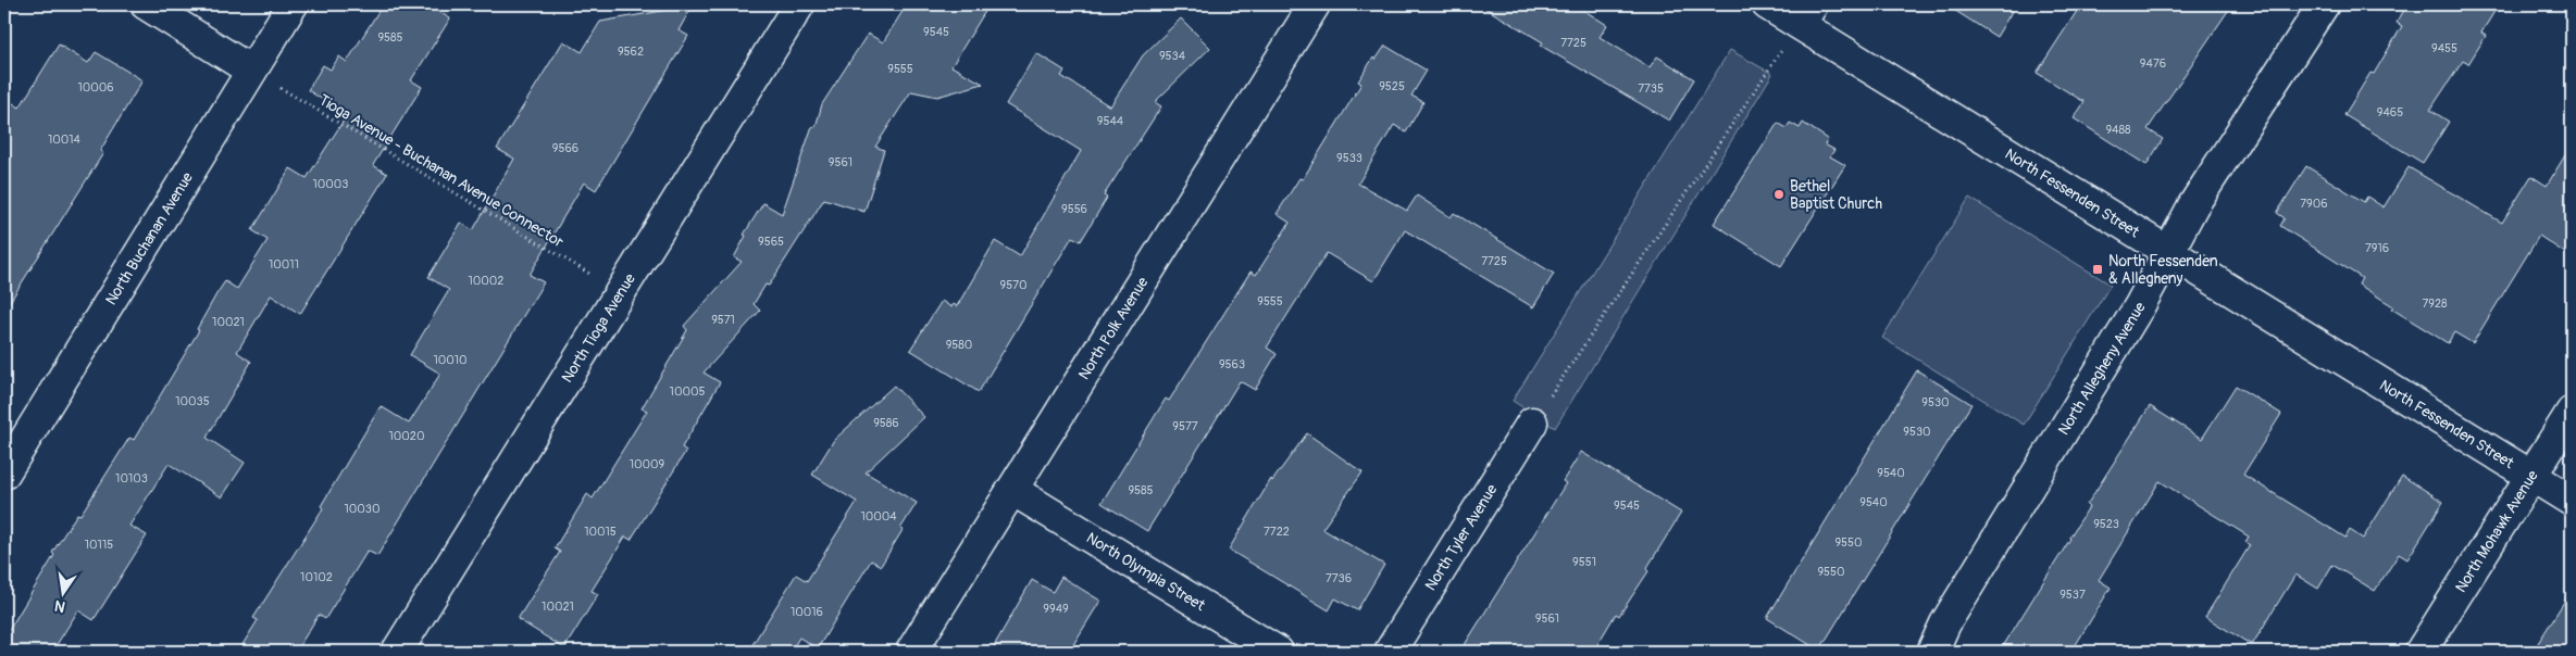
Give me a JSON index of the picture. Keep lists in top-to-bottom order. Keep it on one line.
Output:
{"streets":{"street":["North Fessenden Street","North Buchanan Avenue","North Tioga Avenue","North Polk Avenue","North Allegheny Avenue","North Mohawk Avenue","North Tyler Avenue","North Olympia Street"],"path":["Tioga Avenue - Buchanan Avenue Connector"]},"crossings":[["Tioga Avenue - Buchanan Avenue Connector","North Buchanan Avenue"],["Tioga Avenue - Buchanan Avenue Connector","North Tioga Avenue"],["North Fessenden Street","North Allegheny Avenue"],["North Fessenden Street","North Mohawk Avenue"],["North Polk Avenue","North Olympia Street"]],"places":{"other":["Bethel Baptist Church"],"transit":["North Fessenden & Allegheny"]},"house_numbers":["9545","9585","7725","9455","9562","9534","9476","9555","9525","10006","7735","9465","9544","9488","10014","9566","9533","9561","10003","7906","9556","9565","7916","7725","10011","10002","9570","9555","7928","9571","10021","9580","10010","9563","10005","10035","9530","9586","9577","9530","10020","10009","9540","10103","9585","9540","9545","10030","10004","9523","10015","7722","9550","10115","9551","9550","10102","7736","9537","10021","9949","10016","9561"],"north":"bottom"}
